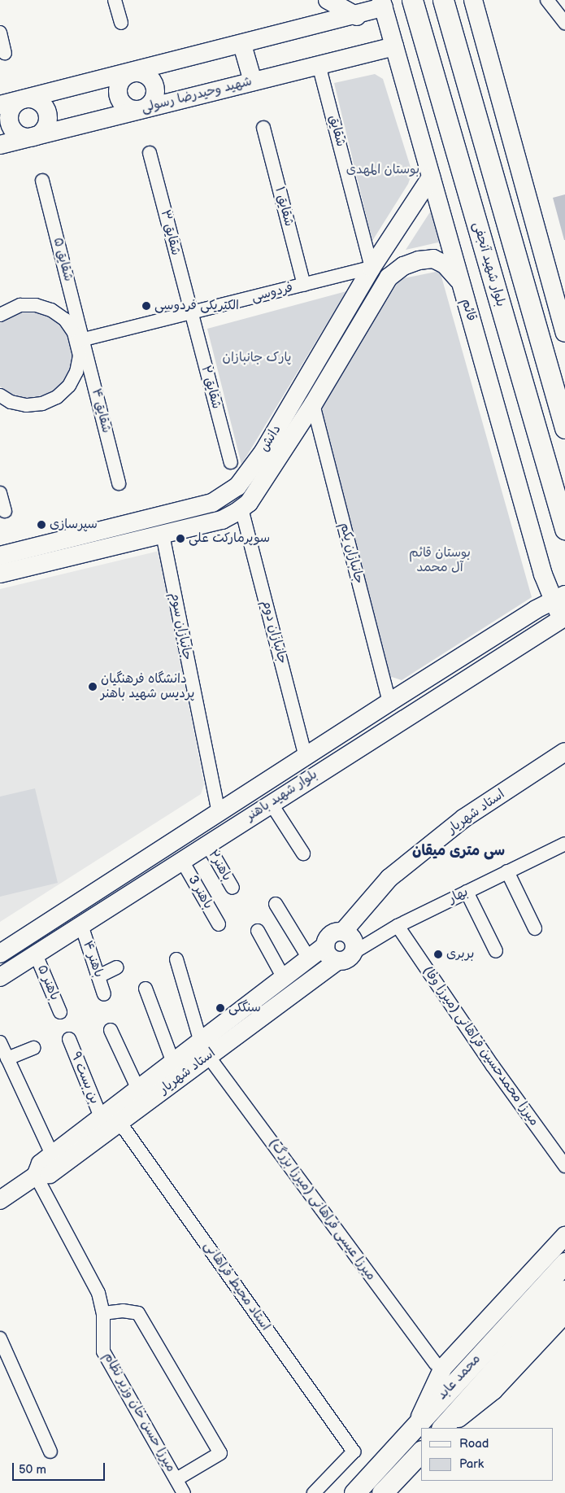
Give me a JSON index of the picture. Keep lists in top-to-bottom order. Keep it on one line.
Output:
{"streets":{"main road":["بلوار شهید آنجفی","محمد عابد"],"street":["شهید وحیدرضا رسولی","شقایق","شقایق ۱","شقایق ۳","شقایق ۵","فردوسی","قائم","شقایق ۲","شقایق ۴","دانش","جانبازان یکم","جانبازان سوم","جانبازان دوم","بلوار شهید باهنر","استاد شهریار","باهنر۲","باهنر 3","بهار","باهنر ۴","باهنر ۵","میرزا محمدحسین فراهانی (میرزا وفا)","بن بست ۹","میرزا عیسی فراهانی (میرزا بزرگ)","استاد محیط فراهانی","میرزا حسن خان وزیر نظام"]},"crossings":[["شهید وحیدرضا رسولی","شقایق"],["شهید وحیدرضا رسولی","قائم"],["شقایق","فردوسی"],["شقایق","دانش"],["شقایق ۱","فردوسی"],["شقایق ۳","فردوسی"],["شقایق ۳","شقایق ۲"],["شقایق ۵","فردوسی"],["شقایق ۵","شقایق ۴"],["فردوسی","شقایق ۲"],["فردوسی","شقایق ۴"],["فردوسی","دانش"],["قائم","دانش"],["قائم","بلوار شهید باهنر"],["دانش","جانبازان یکم"],["دانش","جانبازان سوم"],["دانش","جانبازان دوم"],["جانبازان یکم","بلوار شهید باهنر"],["جانبازان سوم","بلوار شهید باهنر"],["جانبازان دوم","بلوار شهید باهنر"],["بلوار شهید باهنر","باهنر۲"],["بلوار شهید باهنر","باهنر 3"],["بلوار شهید باهنر","باهنر ۴"],["بلوار شهید باهنر","باهنر ۵"],["استاد شهریار","بهار"],["استاد شهریار","بن بست ۹"],["استاد شهریار","میرزا عیسی فراهانی (میرزا بزرگ)"],["استاد شهریار","استاد محیط فراهانی"],["استاد شهریار","میرزا حسن خان وزیر نظام"],["بهار","میرزا محمدحسین فراهانی (میرزا وفا)"],["بن بست ۹","استاد محیط فراهانی"]],"districts":["سی متری میقان"],"parks":["بوستان المهدی","پارک جانبازان","بوستان قائم آل محمد"],"places":["الکتریکی فردوسی","سپرسازی","سوپرمارکت علی","دانشگاه فرهنگیان پردیس شهید باهنر","بربری","سنگکی"],"legend":["Road","Park"],"scale_bar":"50 m"}
